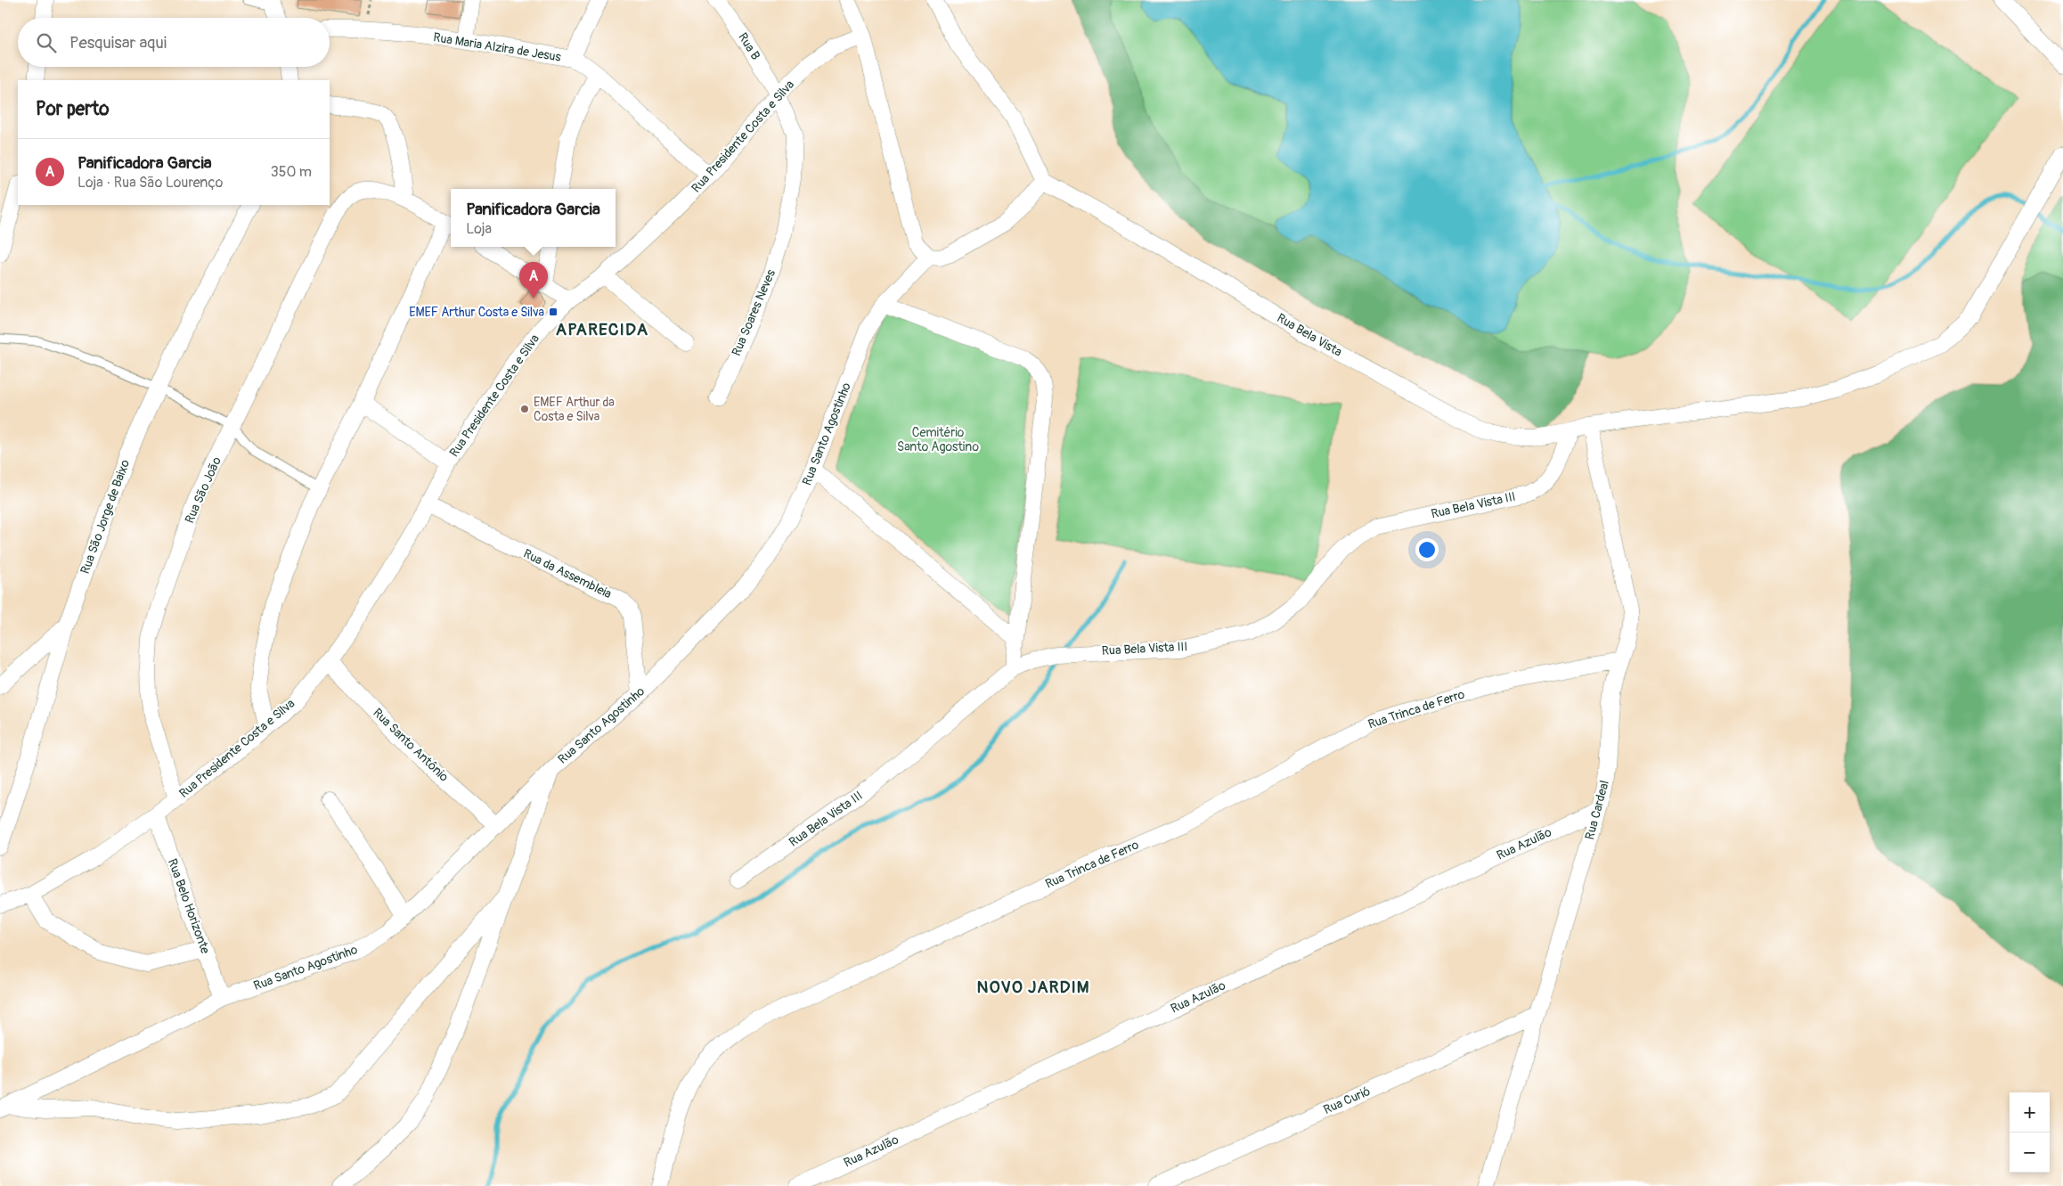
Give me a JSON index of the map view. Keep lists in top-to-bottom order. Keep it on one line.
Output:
{"streets":{"street":["Rua B","Rua Maria Alzira de Jesus","Rua Presidente Costa e Silva","Rua Soares Neves","Rua Bela Vista","Rua Santo Agostinho","Rua São João","Rua Bela Vista III","Rua São Jorge de Baixo","Rua da Assembleia","Rua Trinca de Ferro","Rua Santo Antônio","Rua Cardeal","Rua Azulão","Rua Belo Horizonte","Rua Curió"]},"crossings":[["Rua B","Rua Presidente Costa e Silva"],["Rua B","Rua Soares Neves"],["Rua Maria Alzira de Jesus","Rua Presidente Costa e Silva"],["Rua Presidente Costa e Silva","Rua Soares Neves"],["Rua Presidente Costa e Silva","Rua São João"],["Rua Presidente Costa e Silva","Rua da Assembleia"],["Rua Presidente Costa e Silva","Rua Santo Antônio"],["Rua Presidente Costa e Silva","Rua Belo Horizonte"],["Rua Bela Vista","Rua Bela Vista III"],["Rua Bela Vista","Rua Cardeal"],["Rua Santo Agostinho","Rua da Assembleia"],["Rua Santo Agostinho","Rua Santo Antônio"],["Rua Santo Agostinho","Rua Belo Horizonte"],["Rua Trinca de Ferro","Rua Cardeal"],["Rua Cardeal","Rua Azulão"],["Rua Cardeal","Rua Curió"]],"districts":["APARECIDA","NOVO JARDIM"],"parks":["Cemitério Santo Agostino"],"places":{"transit":["EMEF Arthur Costa e Silva"],"other":["EMEF Arthur da Costa e Silva"]},"page":{"search":"Pesquisar aqui","heading":"Por perto","list":[{"mark":"A","name":"Panificadora Garcia","note":"Loja · Rua São Lourenço","value":"350 m"}],"popup":["Panificadora Garcia","Loja"],"pins":"A","map_buttons":["+","−"]}}
